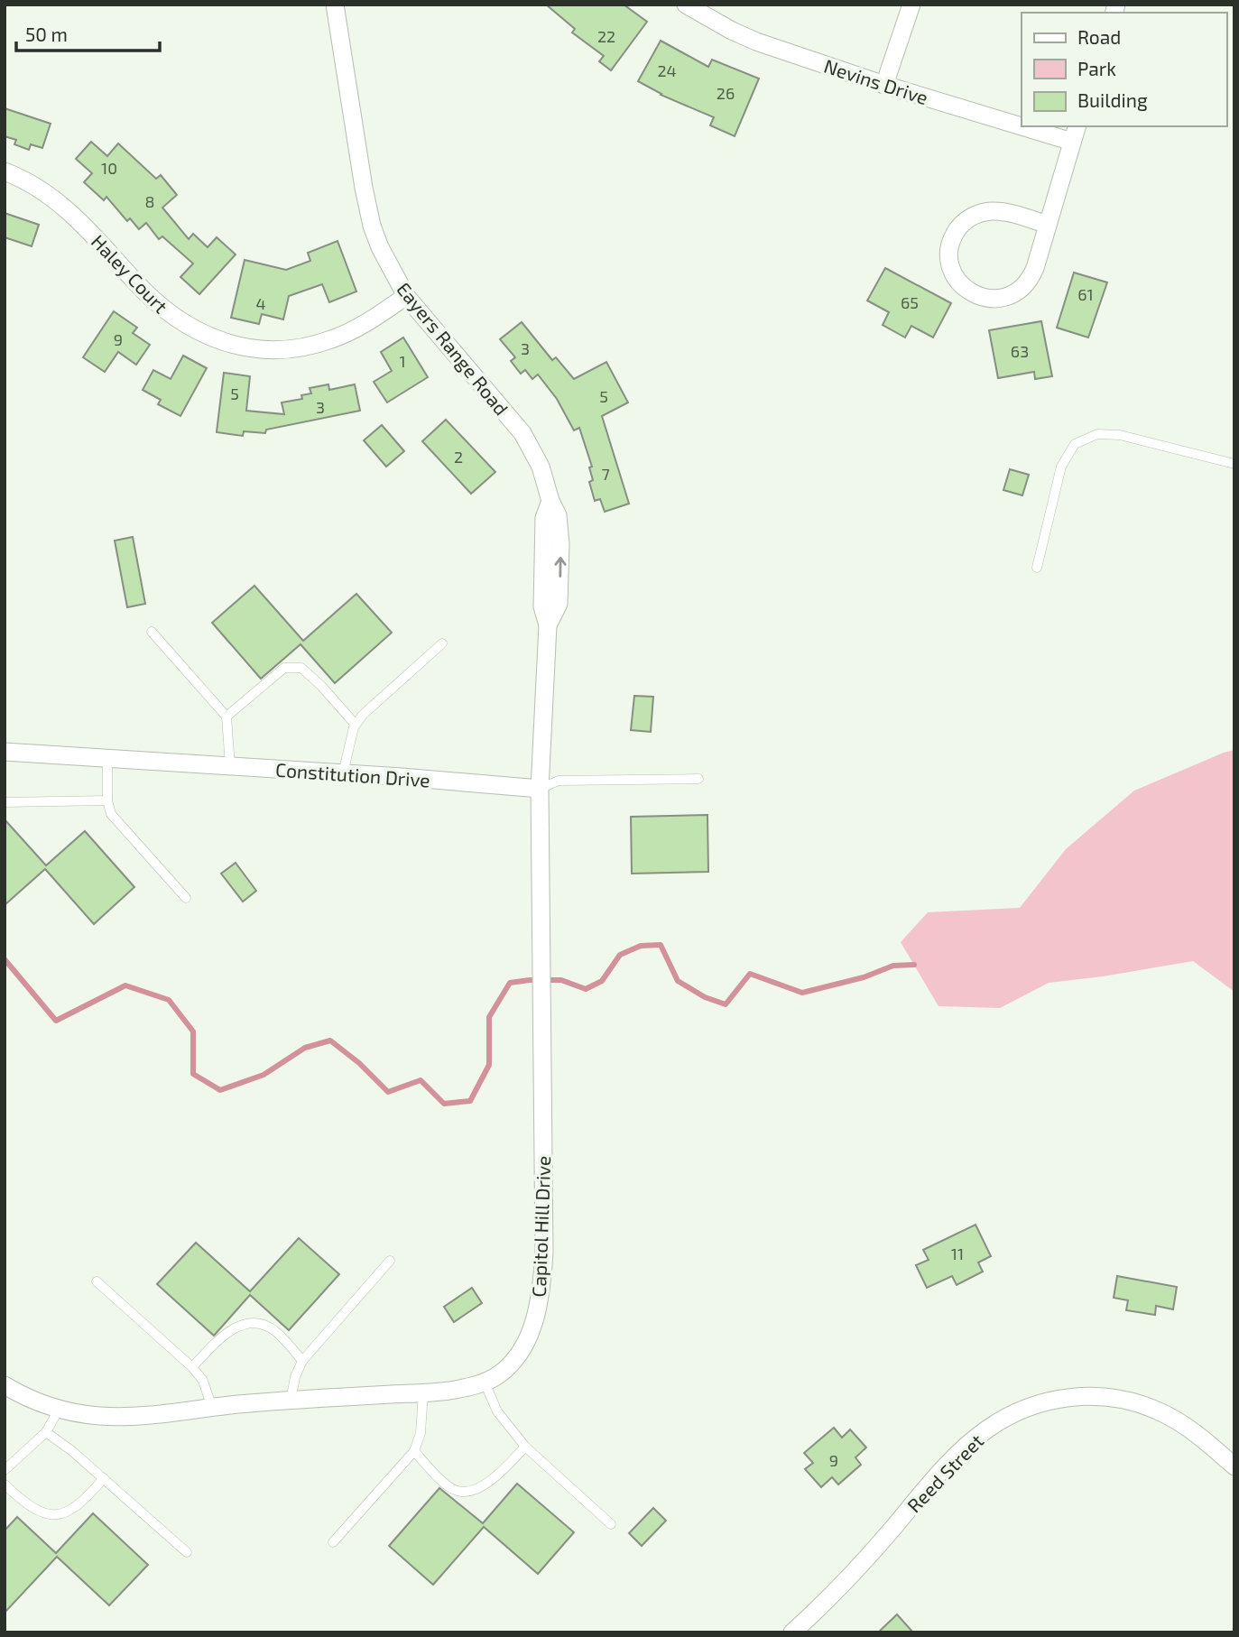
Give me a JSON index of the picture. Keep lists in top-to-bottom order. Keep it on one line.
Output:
{"streets":{"street":["Nevins Drive","Haley Court","Eayers Range Road","Constitution Drive","Capitol Hill Drive","Reed Street"]},"crossings":[["Haley Court","Eayers Range Road"],["Eayers Range Road","Constitution Drive"],["Eayers Range Road","Capitol Hill Drive"],["Constitution Drive","Capitol Hill Drive"]],"house_numbers":["22","24","26","10","8","61","65","4","9","3","63","1","5","5","3","2","7","11","9"],"legend":["Road","Park","Building"],"scale_bar":"50 m"}
